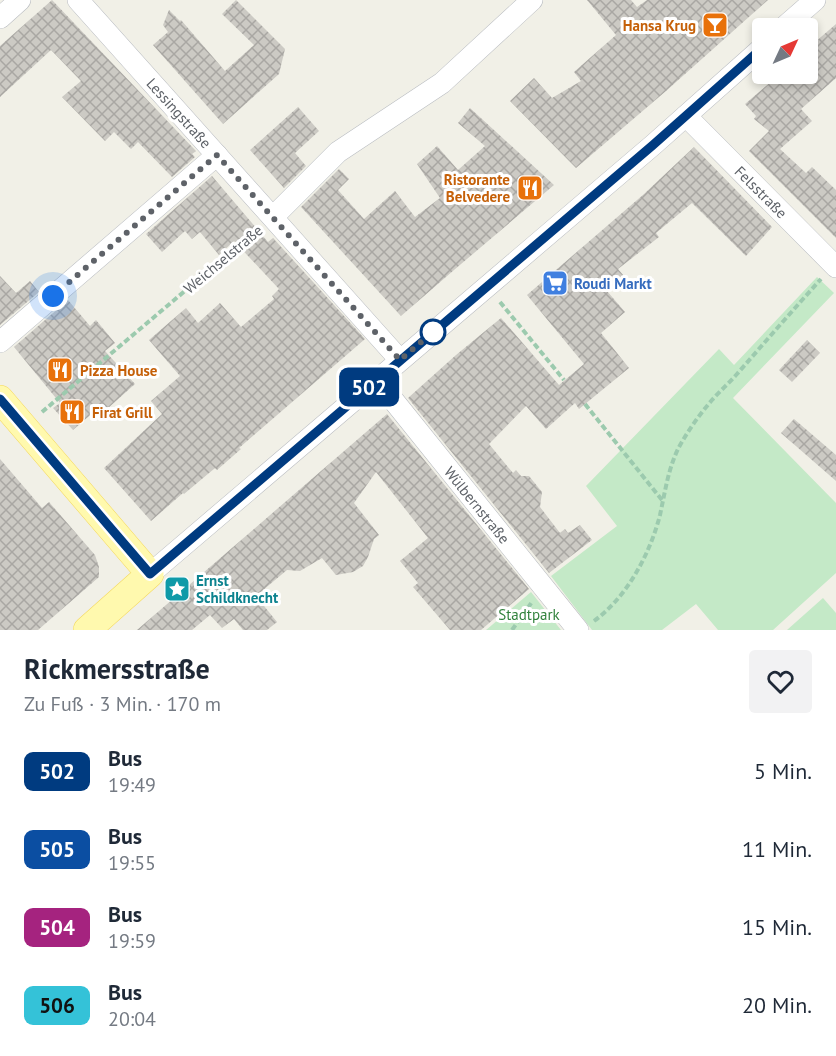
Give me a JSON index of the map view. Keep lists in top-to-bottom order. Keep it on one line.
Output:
{"streets":{"street":["Lessingstraße","Felsstraße","Weichselstraße","Wülbernstraße"]},"crossings":[["Lessingstraße","Weichselstraße"]],"parks":["Stadtpark"],"places":{"bar":["Hansa Krug"],"restaurant":["Ristorante Belvedere","Pizza House","Firat Grill"],"supermarket":["Roudi Markt"],"place":["Ernst Schildknecht"]},"lines":["bus line 502"],"north":"top right","page":{"on_map":"502","heading":["Rickmersstraße","Zu Fuß · 3 Min. · 170 m"],"list":[{"mark":"502","name":"Bus","note":"19:49","value":"5 Min."},{"mark":"505","name":"Bus","note":"19:55","value":"11 Min."},{"mark":"504","name":"Bus","note":"19:59","value":"15 Min."},{"mark":"506","name":"Bus","note":"20:04","value":"20 Min."}]}}
